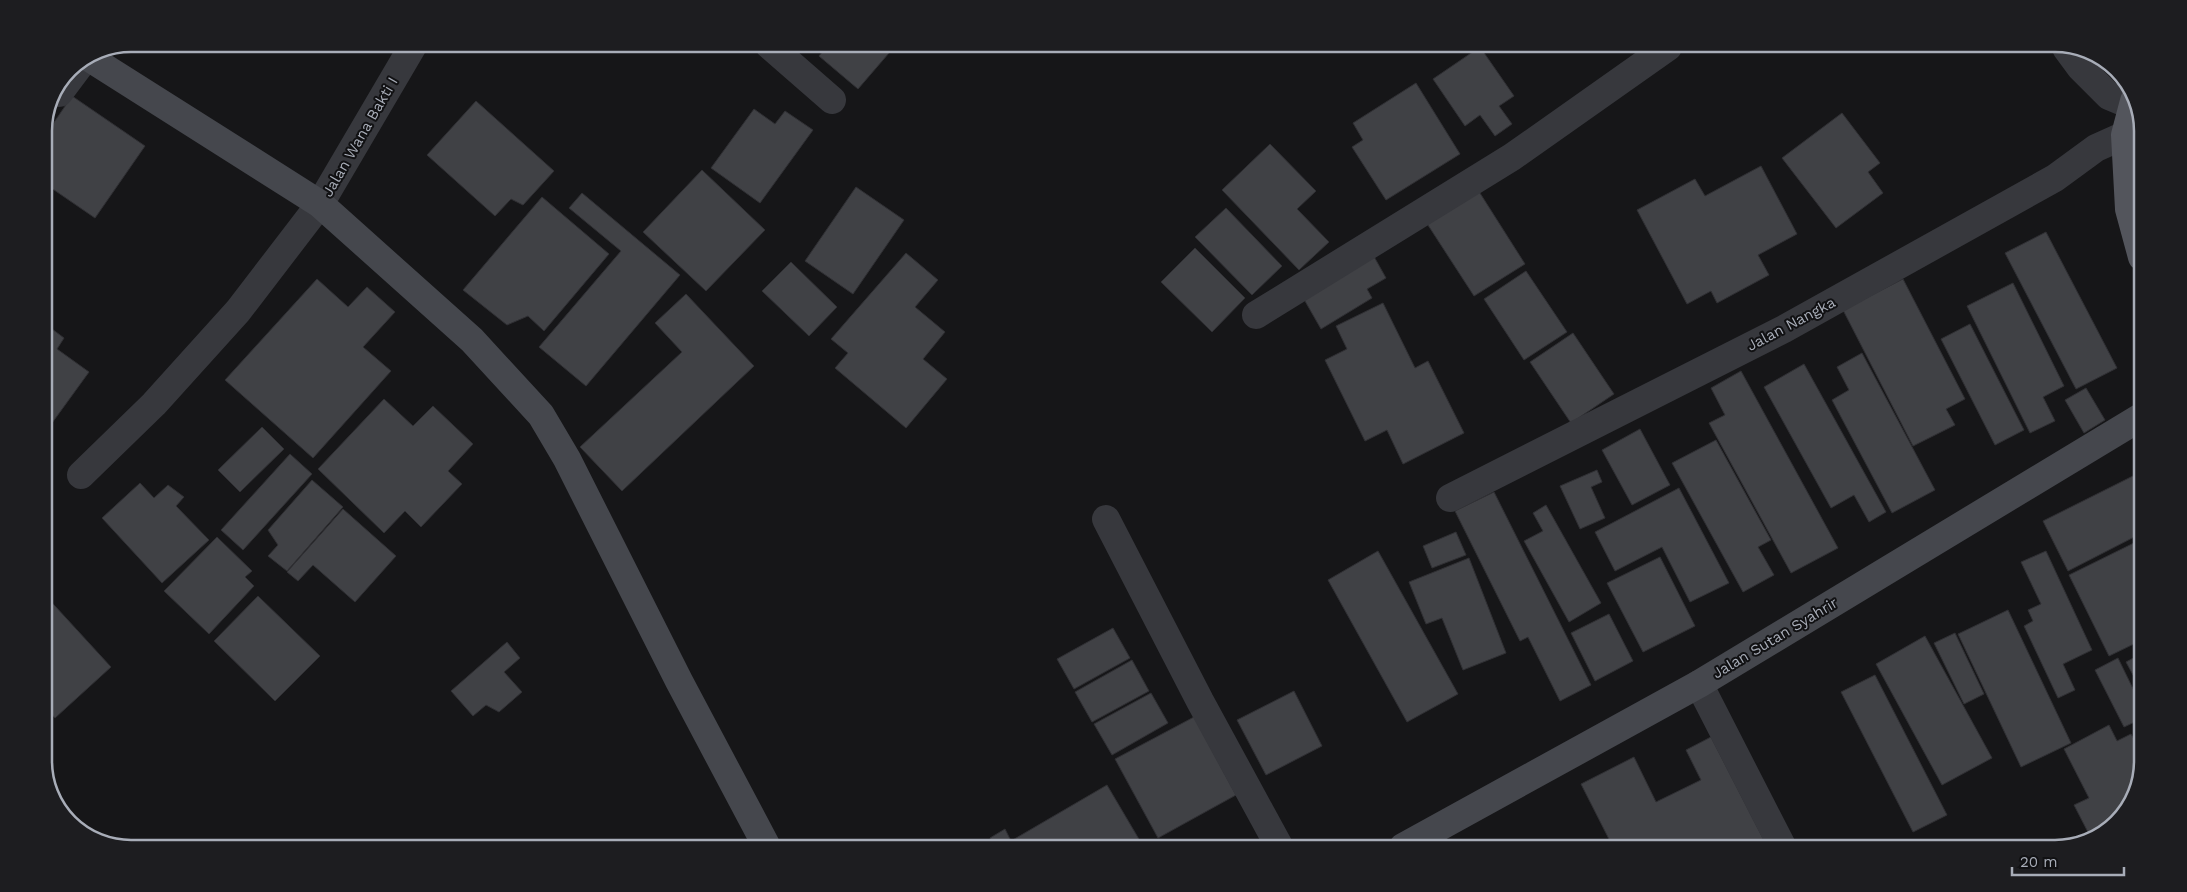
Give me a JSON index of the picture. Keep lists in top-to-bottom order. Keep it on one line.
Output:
{"streets":{"street":["Jalan Wana Bakti I","Jalan Nangka","Jalan Sutan Syahrir"]},"scale_bar":"20 m"}
